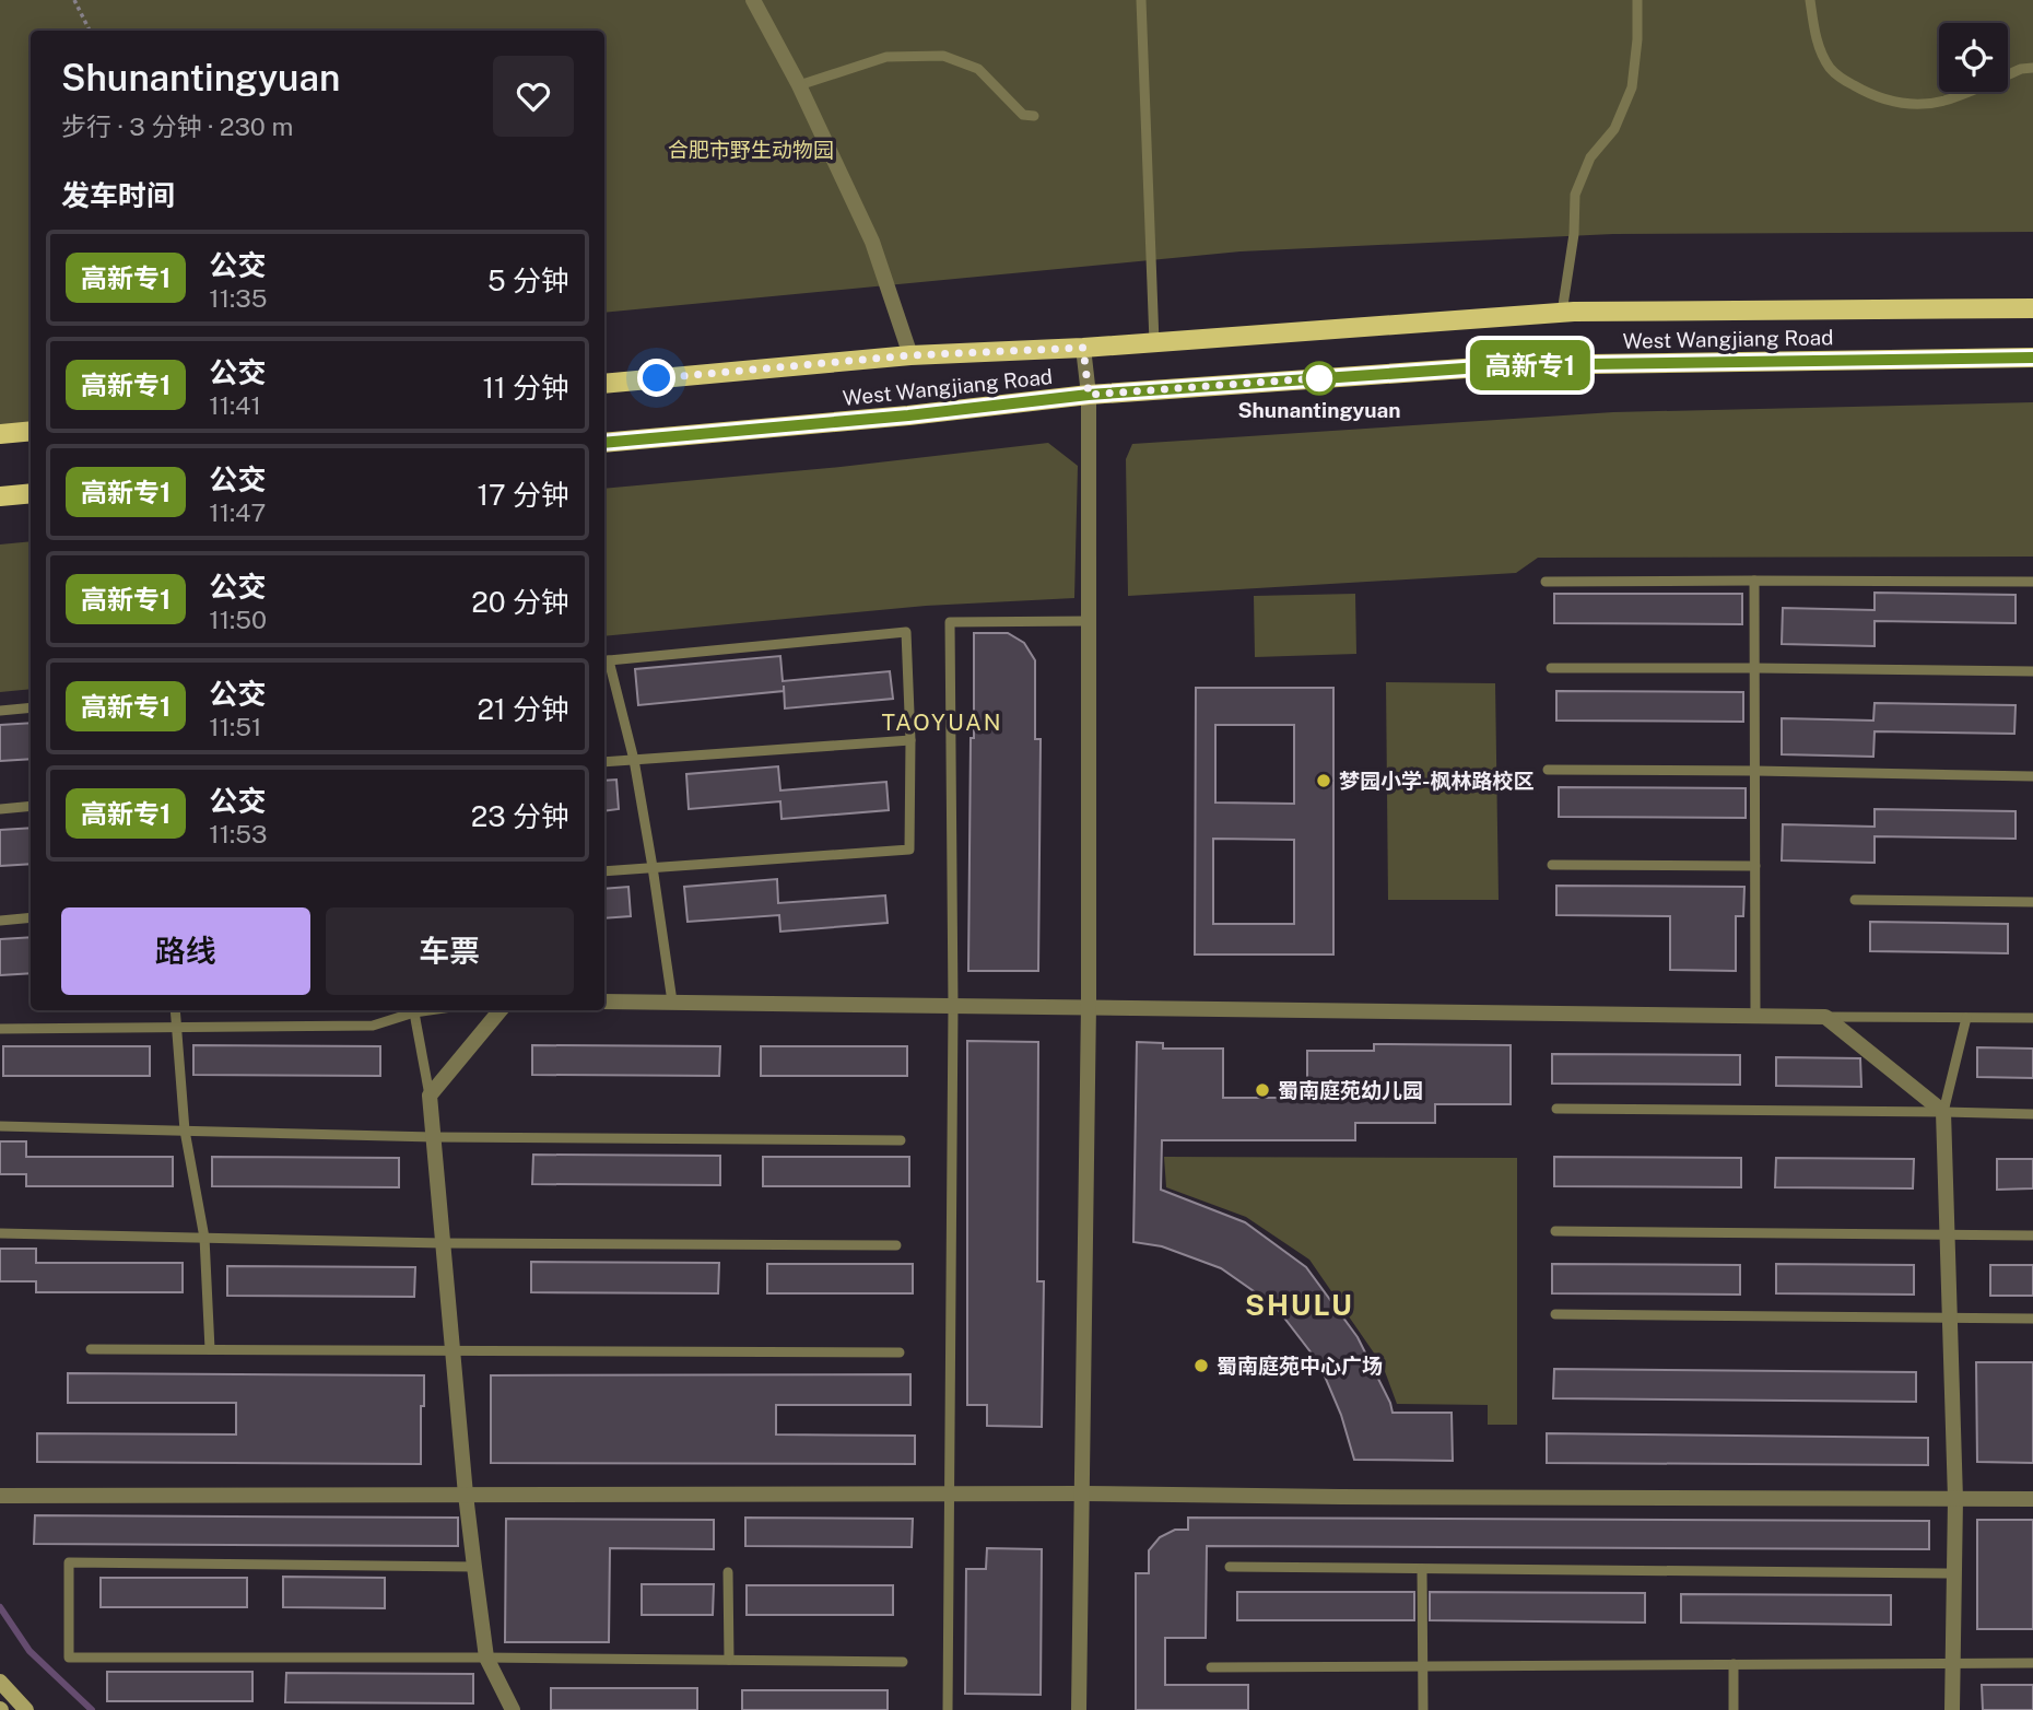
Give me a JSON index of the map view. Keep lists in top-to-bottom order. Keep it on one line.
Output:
{"streets":{"main road":["West Wangjiang Road"]},"districts":["TAOYUAN","SHULU"],"parks":["合肥市野生动物园"],"places":["Shunantingyuan","梦园小学-枫林路校区","蜀南庭苑幼儿园","蜀南庭苑中心广场"],"lines":["bus line 高新专1"],"page":{"on_map":"高新专1","heading":[["Shunantingyuan","步行 · 3 分钟 · 230 m"],"发车时间"],"list":[{"mark":"高新专1","name":"公交","note":"11:35","value":"5 分钟"},{"mark":"高新专1","name":"公交","note":"11:41","value":"11 分钟"},{"mark":"高新专1","name":"公交","note":"11:47","value":"17 分钟"},{"mark":"高新专1","name":"公交","note":"11:50","value":"20 分钟"},{"mark":"高新专1","name":"公交","note":"11:51","value":"21 分钟"},{"mark":"高新专1","name":"公交","note":"11:53","value":"23 分钟"}],"buttons":["路线","车票"]}}
